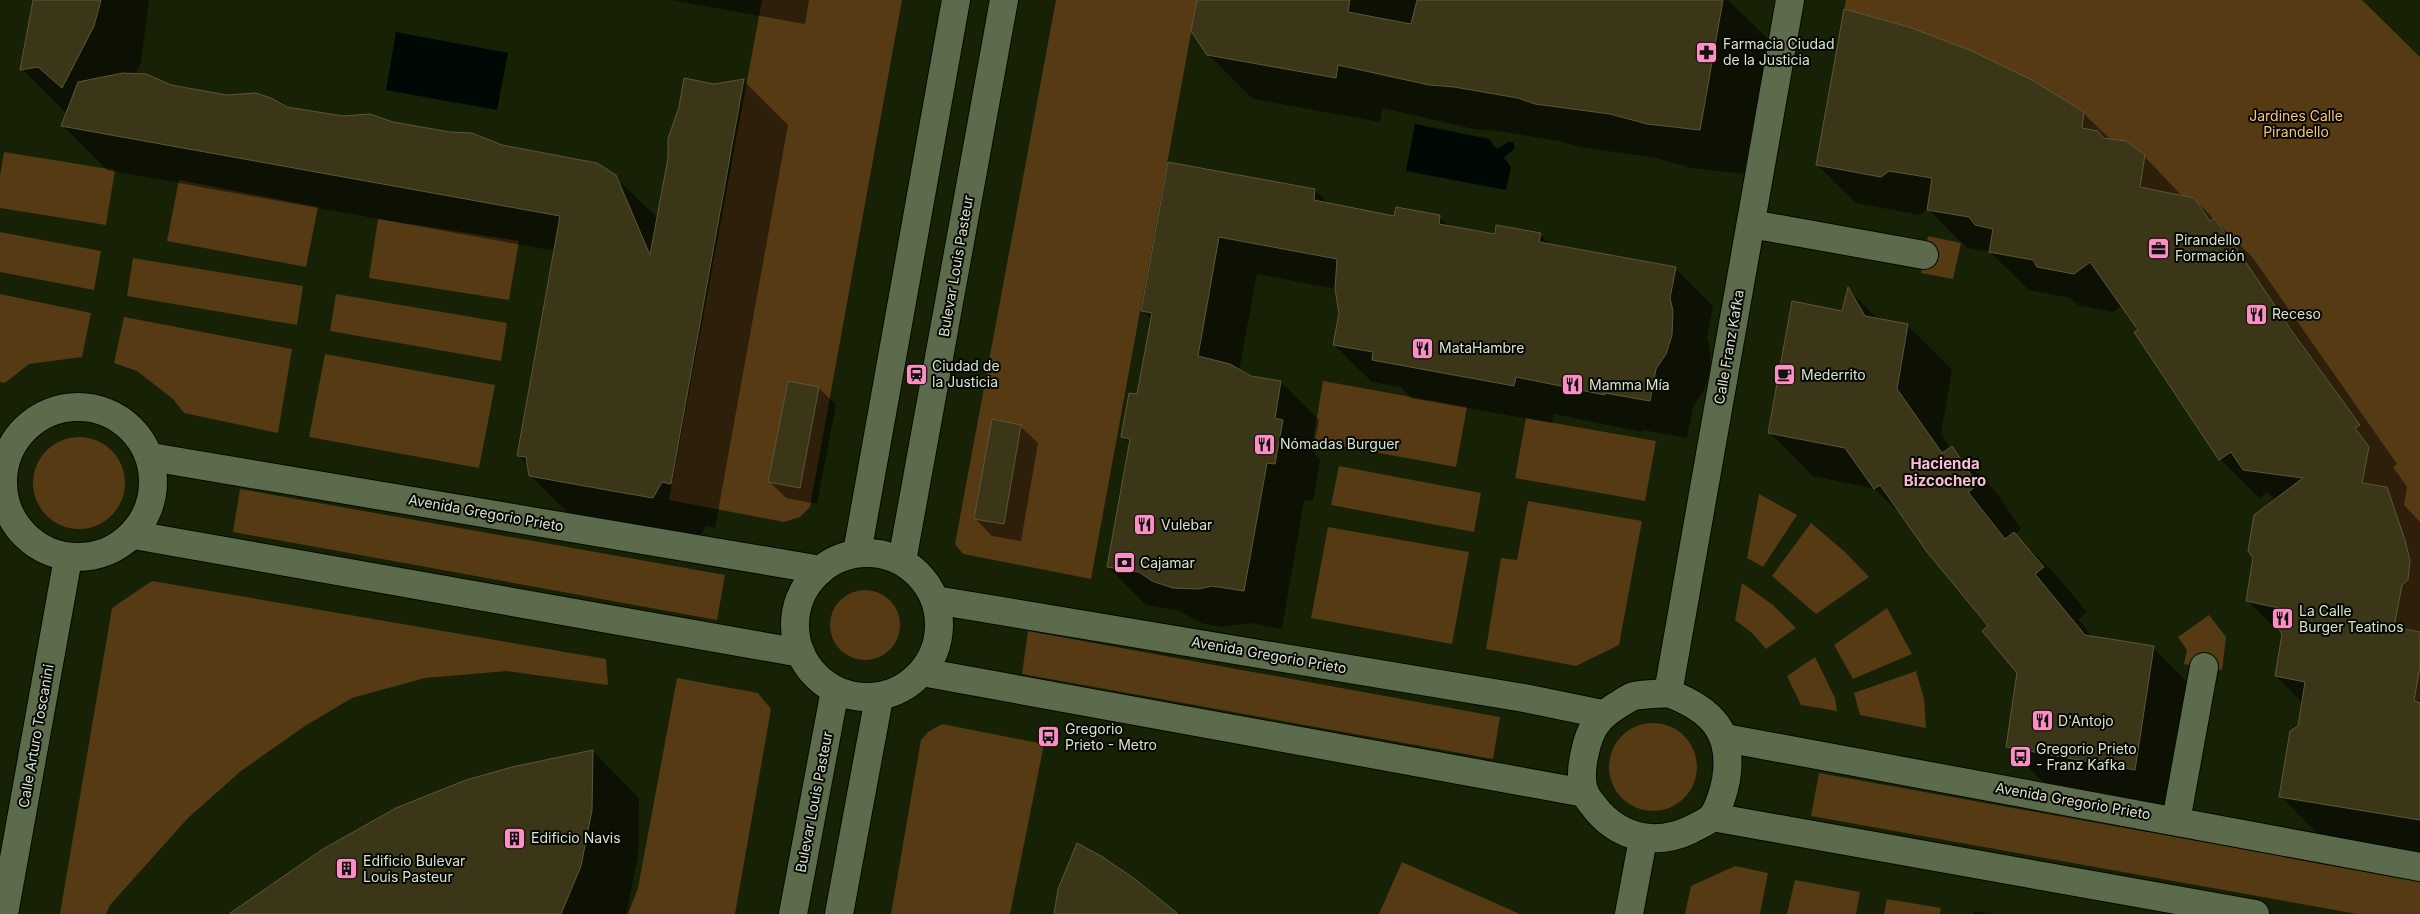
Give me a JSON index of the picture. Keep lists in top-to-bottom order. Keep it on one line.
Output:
{"streets":{"street":["Bulevar Louis Pasteur","Calle Franz Kafka","Avenida Gregorio Prieto","Calle Arturo Toscanini"]},"crossings":[["Bulevar Louis Pasteur","Avenida Gregorio Prieto"],["Calle Franz Kafka","Avenida Gregorio Prieto"],["Avenida Gregorio Prieto","Calle Arturo Toscanini"]],"districts":["Hacienda Bizcochero"],"parks":["Jardines Calle Pirandello"],"places":{"pharmacy":["Farmacia Ciudad de la Justicia"],"office":["Pirandello Formación"],"restaurant":["Receso","MataHambre","Mamma Mía","Nómadas Burguer","Vulebar","La Calle Burger Teatinos","D'Antojo"],"station":["Ciudad de la Justicia"],"cafe":["Mederrito"],"bank":["Cajamar"],"bus stop":["Gregorio Prieto - Metro","Gregorio Prieto - Franz Kafka"],"building":["Edificio Navis","Edificio Bulevar Louis Pasteur"]}}
